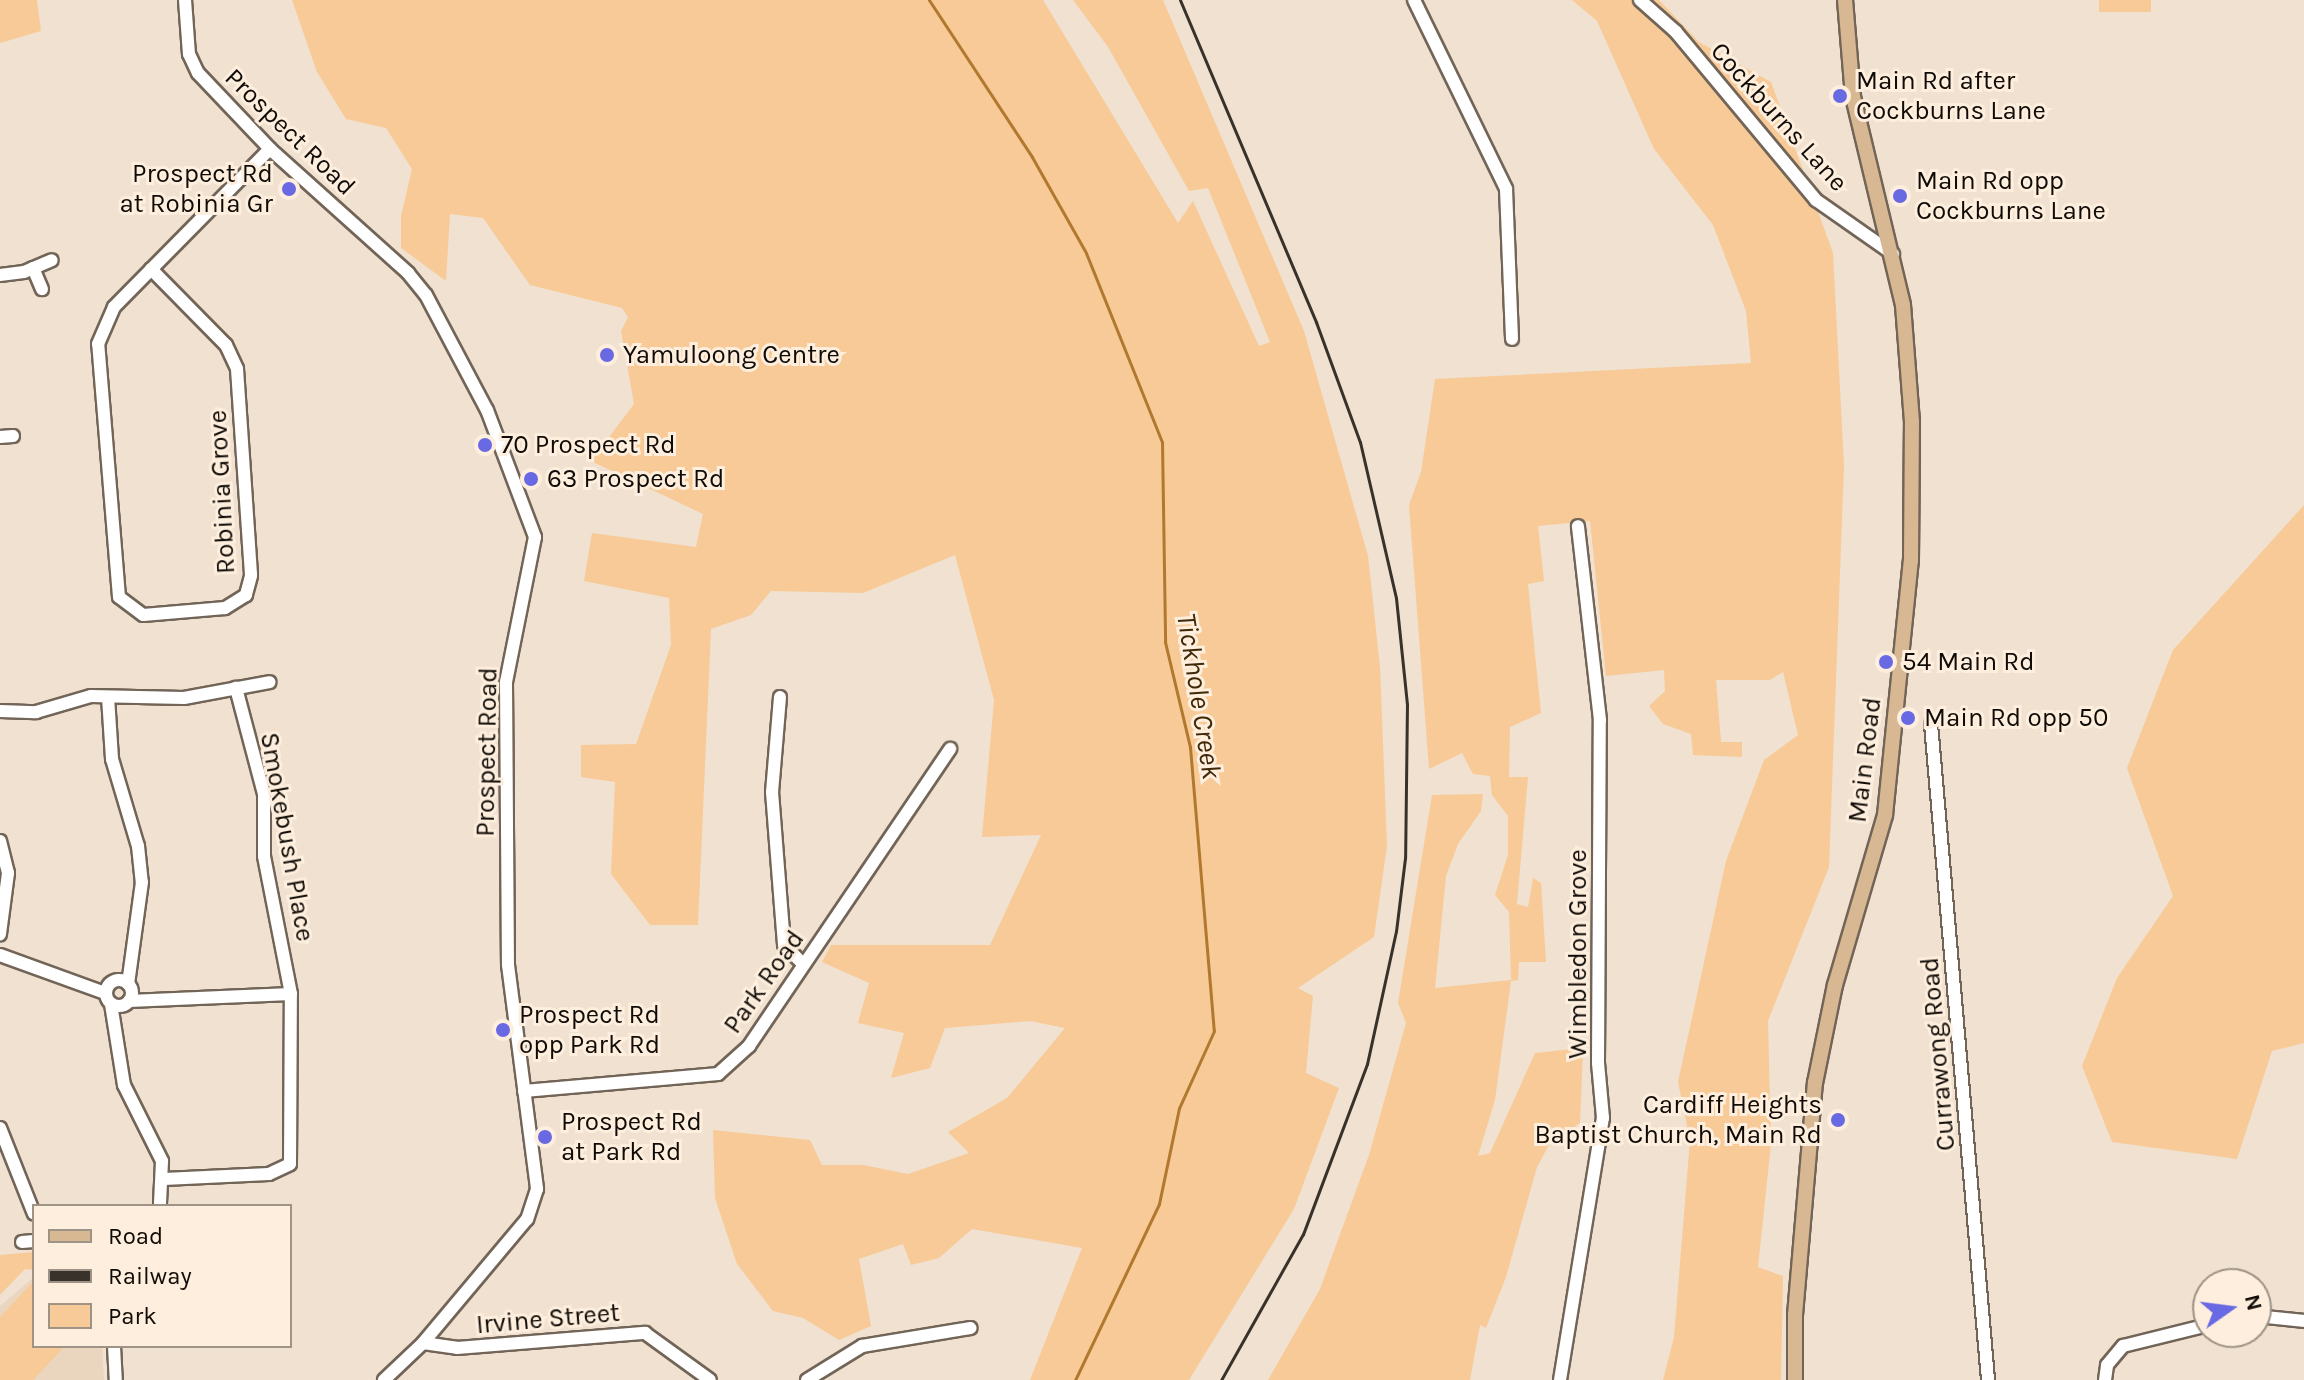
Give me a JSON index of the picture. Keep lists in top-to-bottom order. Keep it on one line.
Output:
{"streets":{"main road":["Main Road"],"street":["Cockburns Lane","Prospect Road","Robinia Grove","Smokebush Place","Wimbledon Grove","Park Road","Currawong Road","Irvine Street"]},"crossings":[["Cockburns Lane","Main Road"],["Prospect Road","Robinia Grove"],["Prospect Road","Park Road"],["Prospect Road","Irvine Street"]],"water":["Tickhole Creek"],"places":["Main Rd after Cockburns Lane","Prospect Rd at Robinia Gr","Main Rd opp Cockburns Lane","Yamuloong Centre","70 Prospect Rd","63 Prospect Rd","54 Main Rd","Main Rd opp 50","Prospect Rd opp Park Rd","Cardiff Heights Baptist Church, Main Rd","Prospect Rd at Park Rd"],"legend":["Road","Railway","Park"],"north":"right"}
